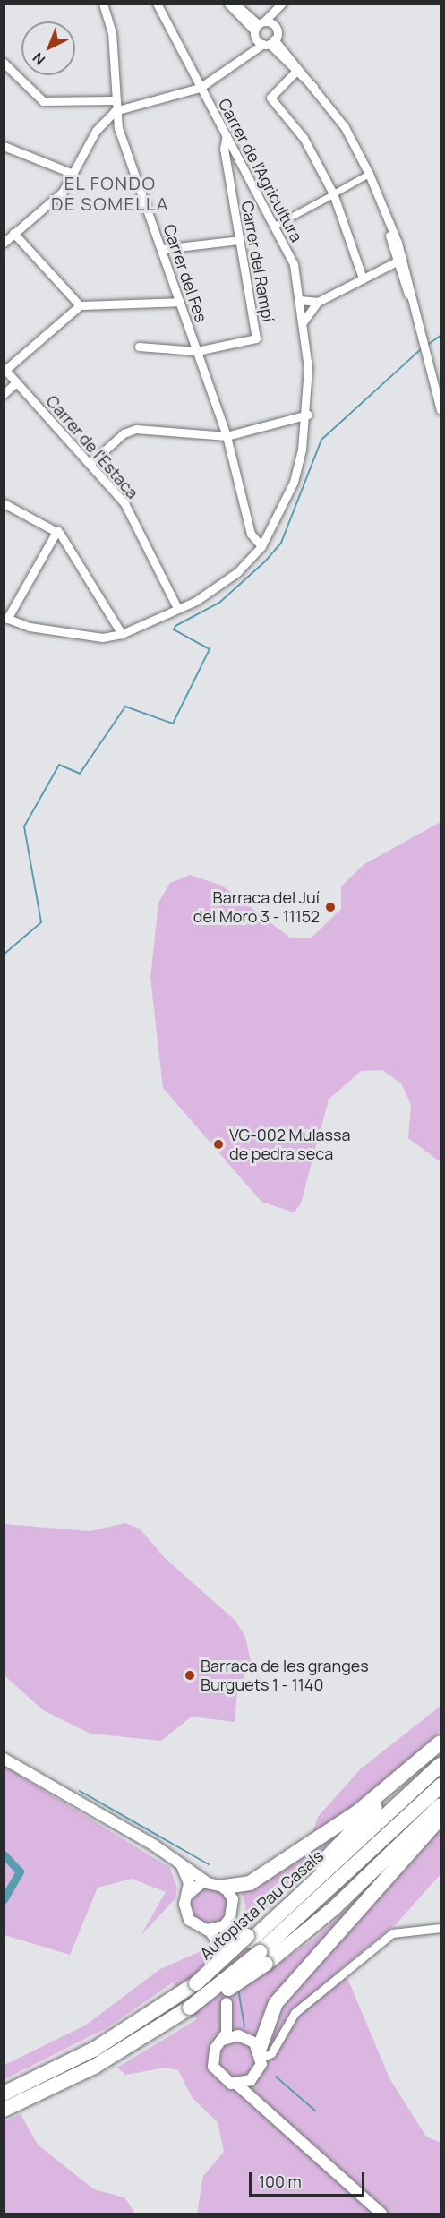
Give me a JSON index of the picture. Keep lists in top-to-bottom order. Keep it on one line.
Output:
{"streets":{"highway":["Autopista Pau Casals"],"street":["Carrer de l'Agricultura","Carrer del Rampí","Carrer del Fes","Carrer de l'Estaca"]},"crossings":[["Carrer de l'Agricultura","Carrer del Rampí"],["Carrer de l'Agricultura","Carrer del Fes"],["Carrer de l'Agricultura","Carrer de l'Estaca"],["Carrer del Rampí","Carrer del Fes"]],"districts":["EL FONDO DE SOMELLA"],"places":["Barraca del Juí del Moro 3 - 11152","VG-002 Mulassa de pedra seca","Barraca de les granges Burguets 1 - 1140"],"scale_bar":"100 m","north":"bottom left"}
